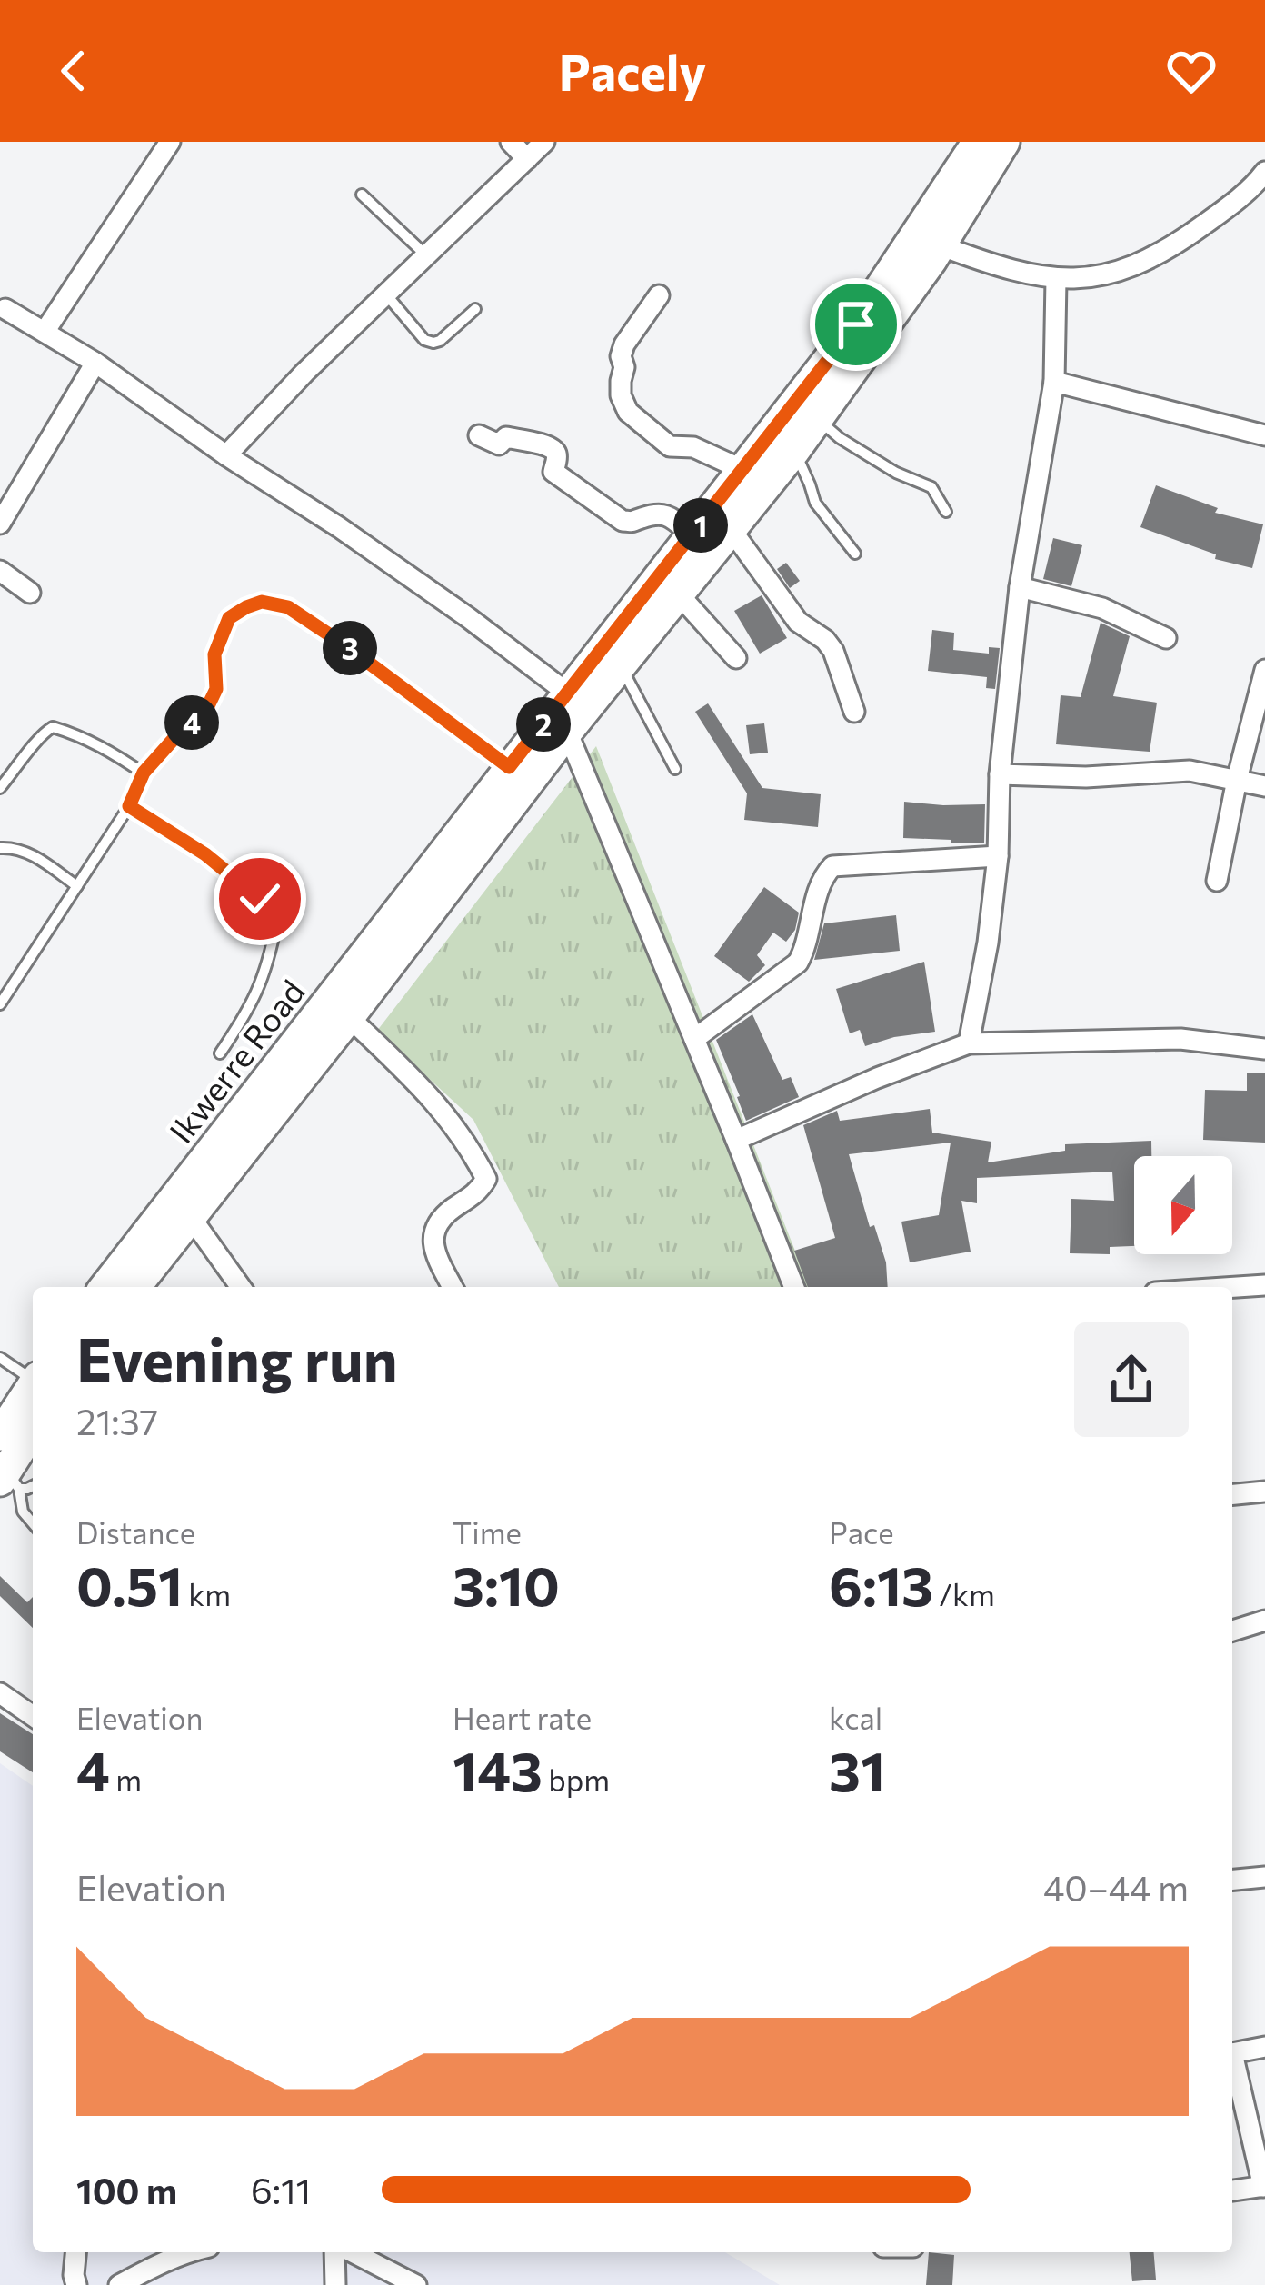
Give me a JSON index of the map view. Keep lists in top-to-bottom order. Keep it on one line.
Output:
{"streets":{"main road":["Ikwerre Road"]},"north":"bottom","page":{"header":"Pacely","pins":["1","3","4","2"],"heading":["Evening run","21:37"],"stats":[["Distance","0.51 km"],["Time","3:10"],["Pace","6:13 /km"],["Elevation","4 m"],["Heart rate","143 bpm"],["kcal","31"]],"chart":["Elevation","40–44 m"],"list":[{"name":"100 m","note":"6:11"}]}}
